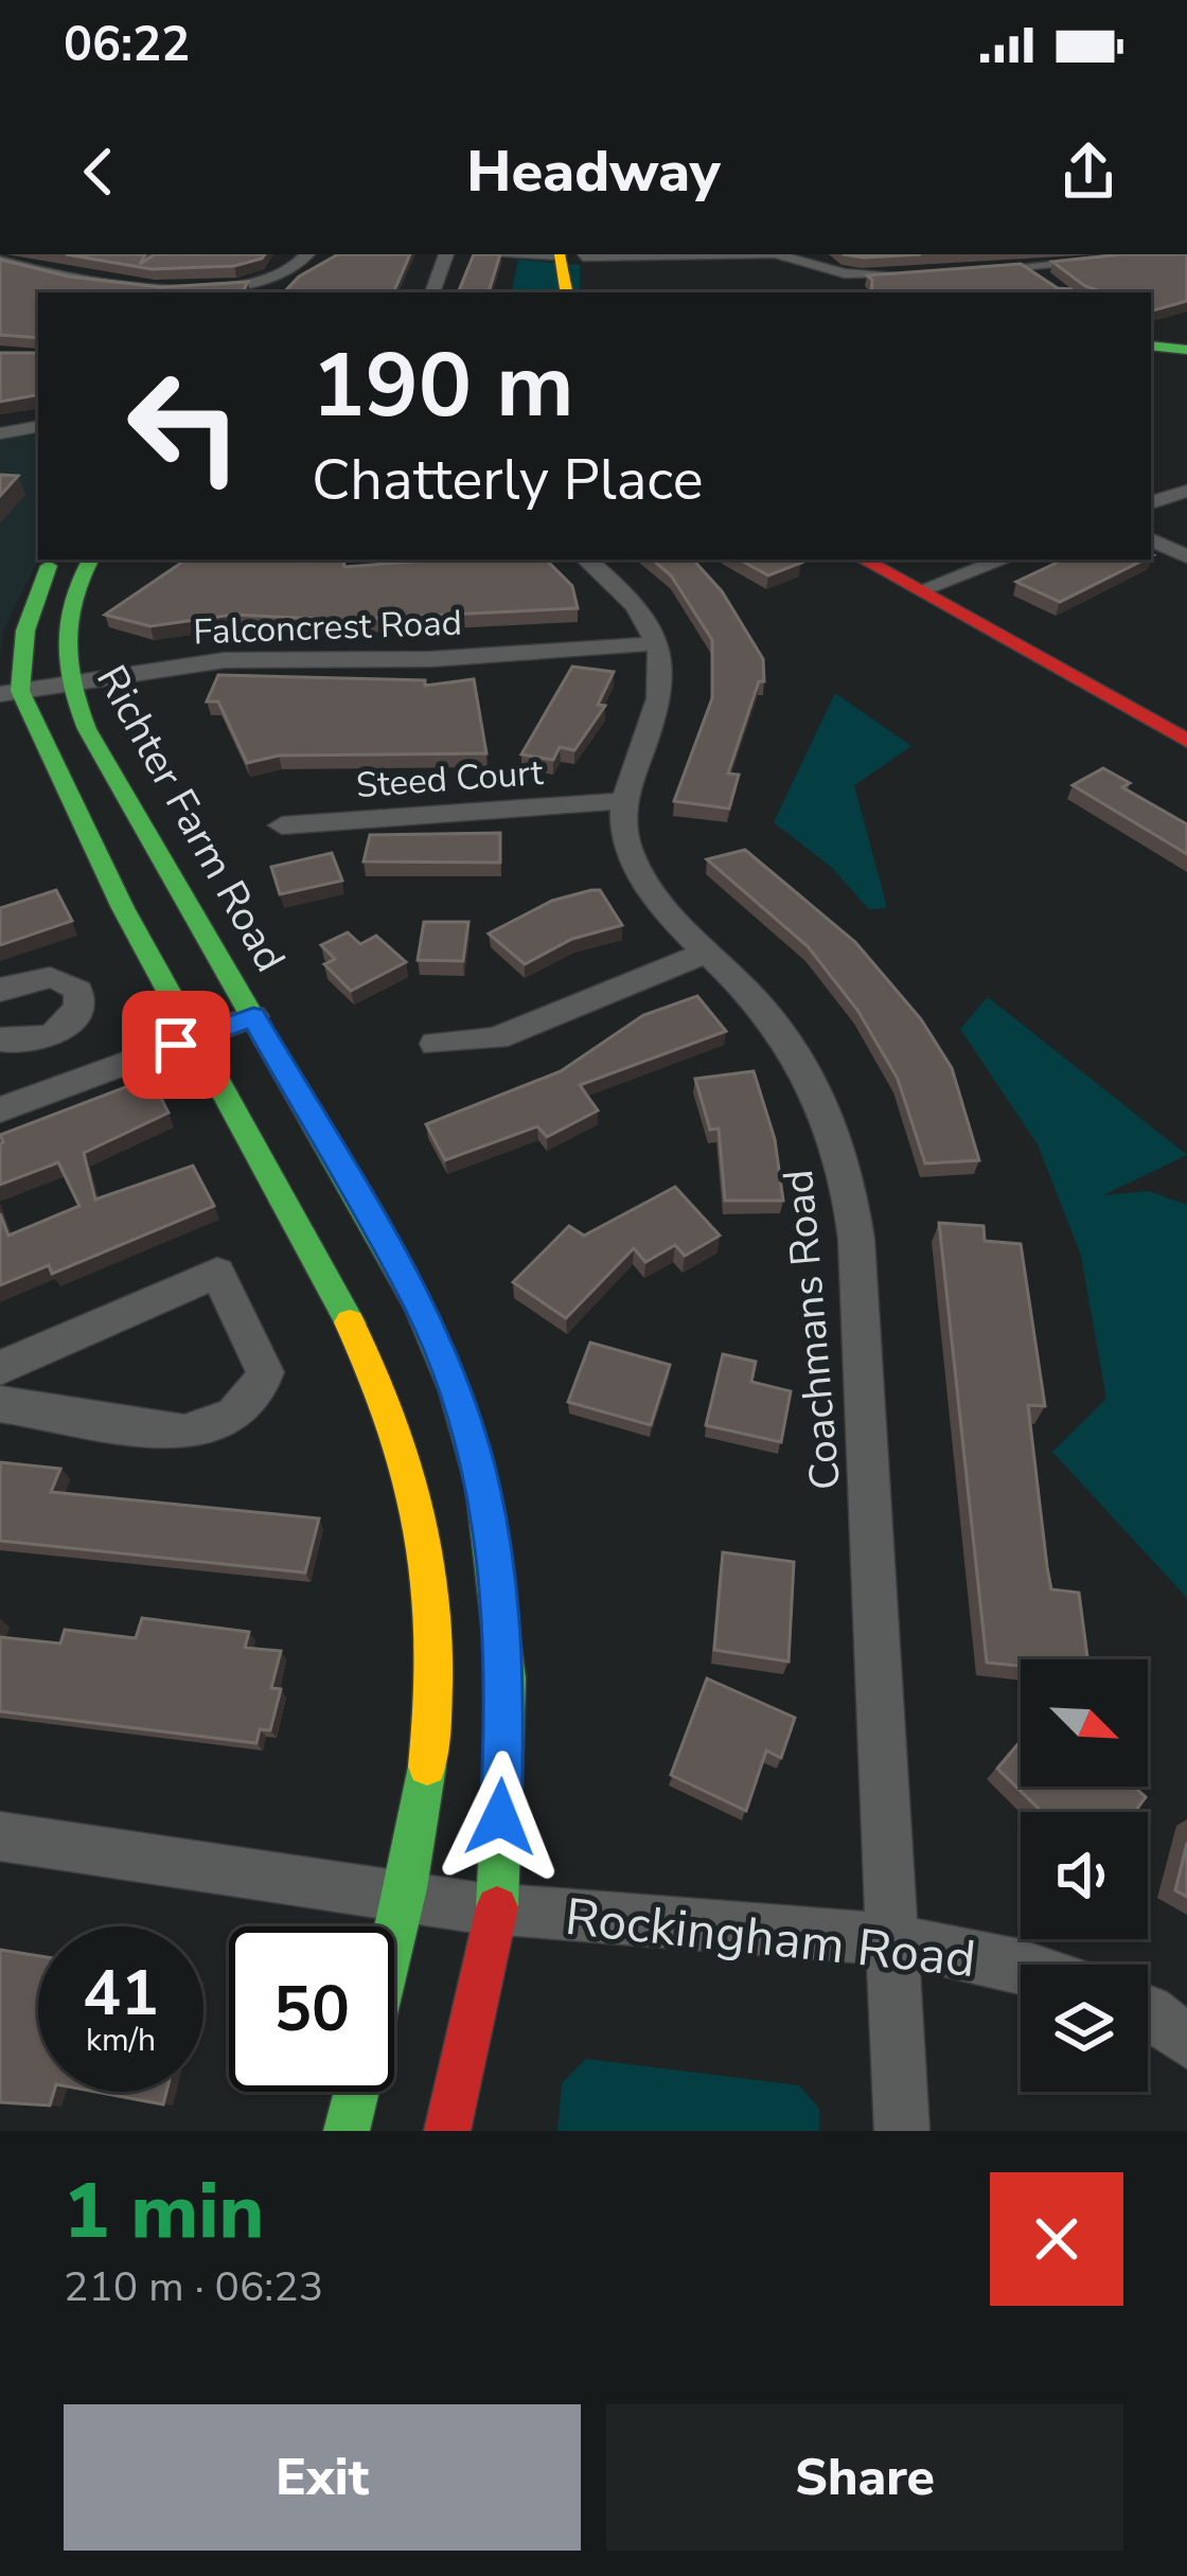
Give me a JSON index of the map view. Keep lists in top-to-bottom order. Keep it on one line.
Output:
{"streets":{"main road":["Richter Farm Road"],"street":["Falconcrest Road","Steed Court","Coachmans Road","Rockingham Road"]},"crossings":[["Falconcrest Road","Richter Farm Road"],["Steed Court","Coachmans Road"],["Richter Farm Road","Rockingham Road"],["Coachmans Road","Rockingham Road"]],"north":"bottom right","page":{"status":"06:22","header":"Headway","turn":["190 m","Chatterly Place"],"speed":"41 km/h","limit":"50","heading":["1 min","210 m · 06:23"],"buttons":["Exit","Share"]}}
